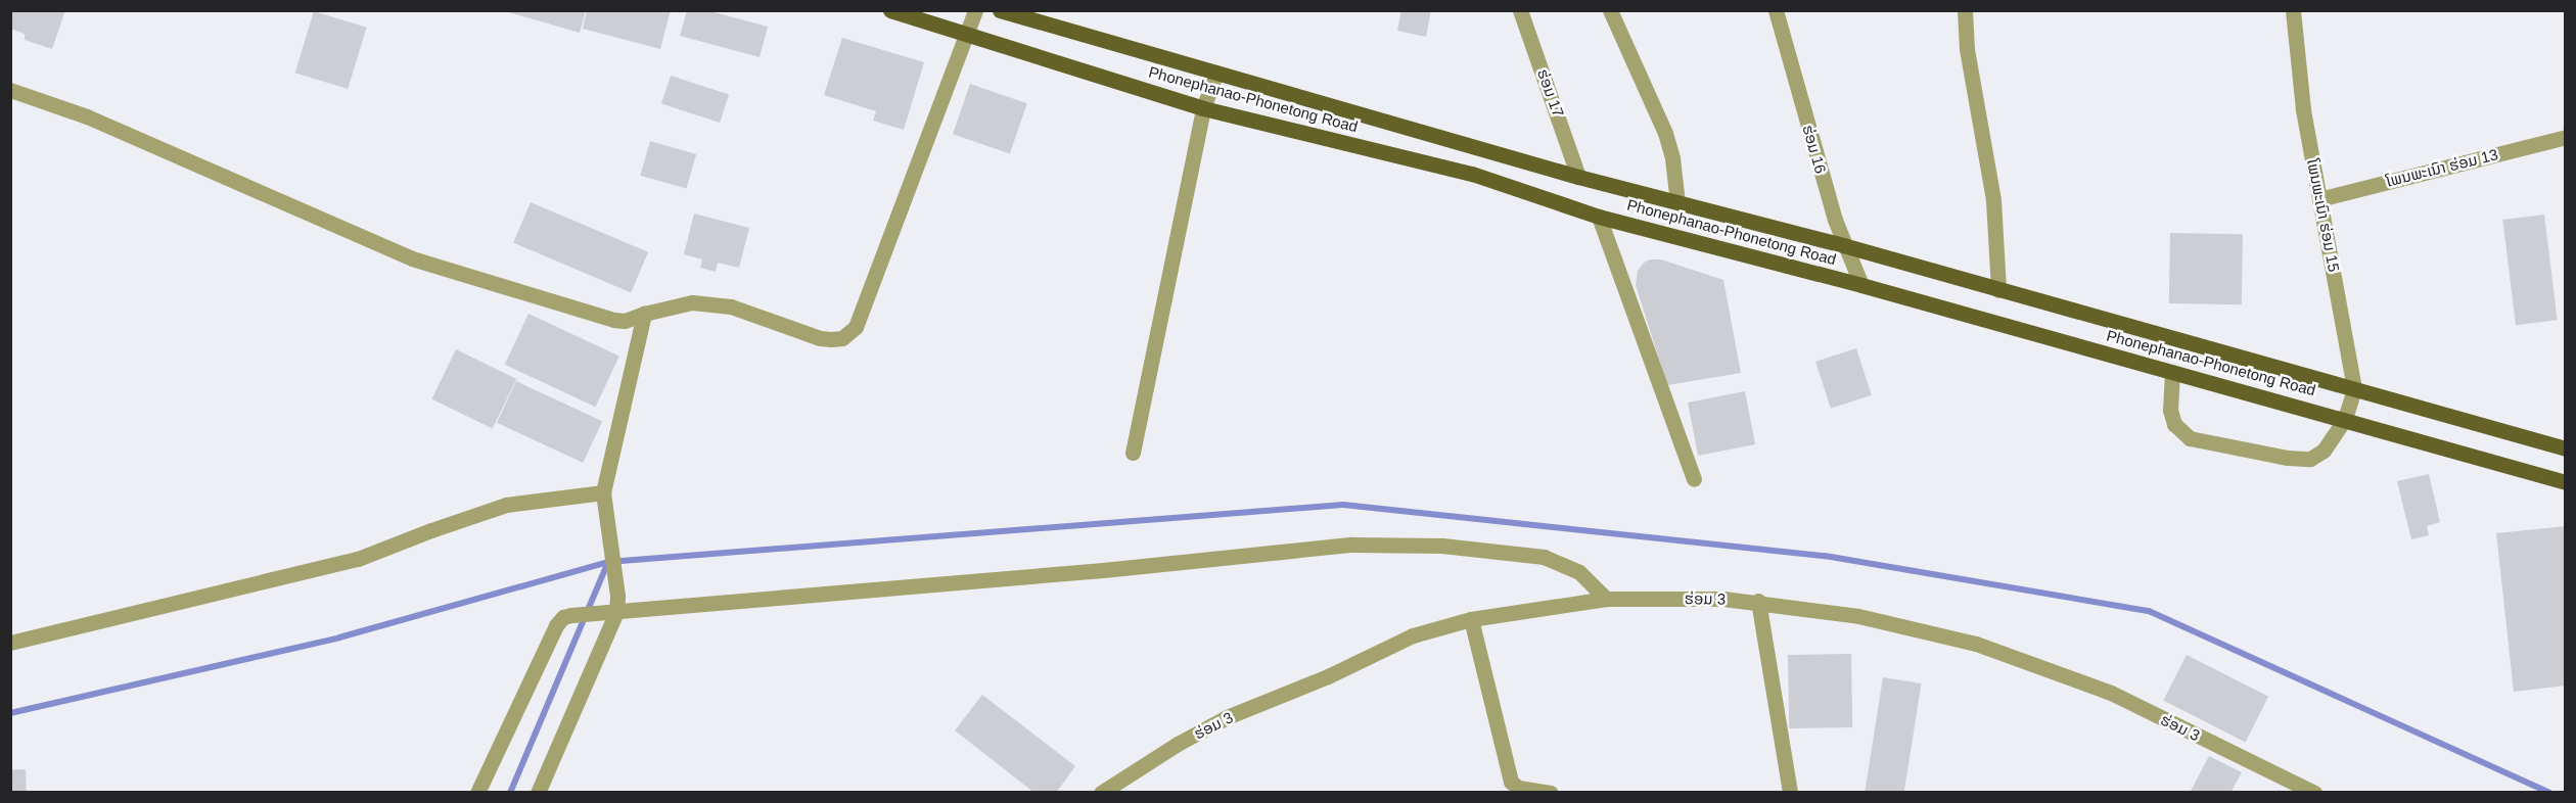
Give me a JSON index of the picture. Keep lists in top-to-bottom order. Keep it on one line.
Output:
{"streets":{"main road":["Phonephanao-Phonetong Road"],"street":["ຮ່ອມ 17","ຮ່ອມ 16","ໂພນພະເນົາ ຮ່ອມ 13","ໂພນພະເນົາ ຮ່ອມ 15","ຮ່ອມ 3"]},"crossings":[["ຮ່ອມ 17","Phonephanao-Phonetong Road"],["Phonephanao-Phonetong Road","ຮ່ອມ 16"],["Phonephanao-Phonetong Road","ໂພນພະເນົາ ຮ່ອມ 15"],["ໂພນພະເນົາ ຮ່ອມ 13","ໂພນພະເນົາ ຮ່ອມ 15"]]}
